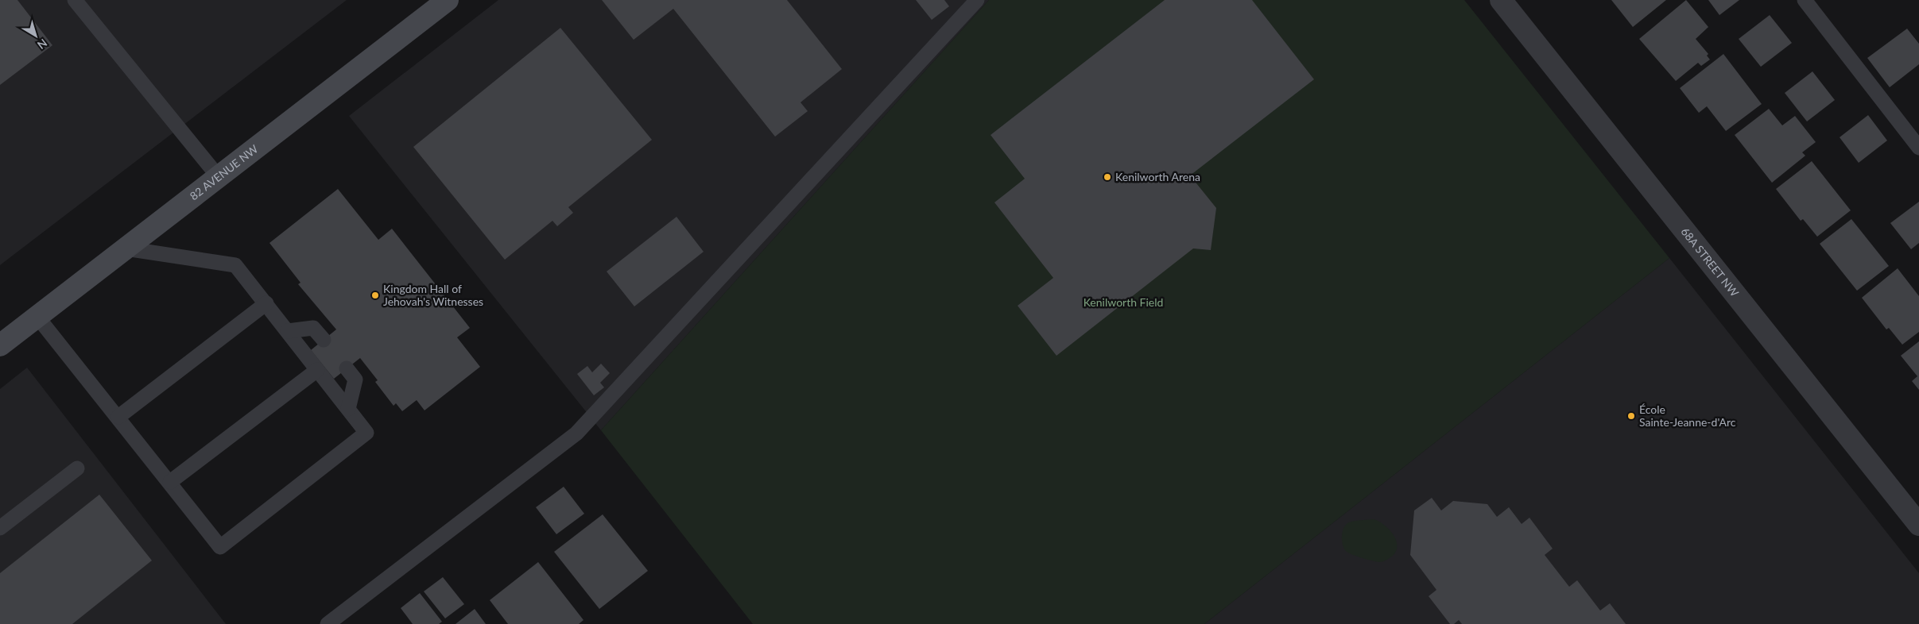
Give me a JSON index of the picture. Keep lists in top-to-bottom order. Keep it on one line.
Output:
{"streets":{"street":["82 AVENUE NW","68A STREET NW"]},"parks":["Kenilworth Field"],"places":["Kenilworth Arena","Kingdom Hall of Jehovah's Witnesses","École Sainte-Jeanne-d'Arc"],"north":"bottom right"}
